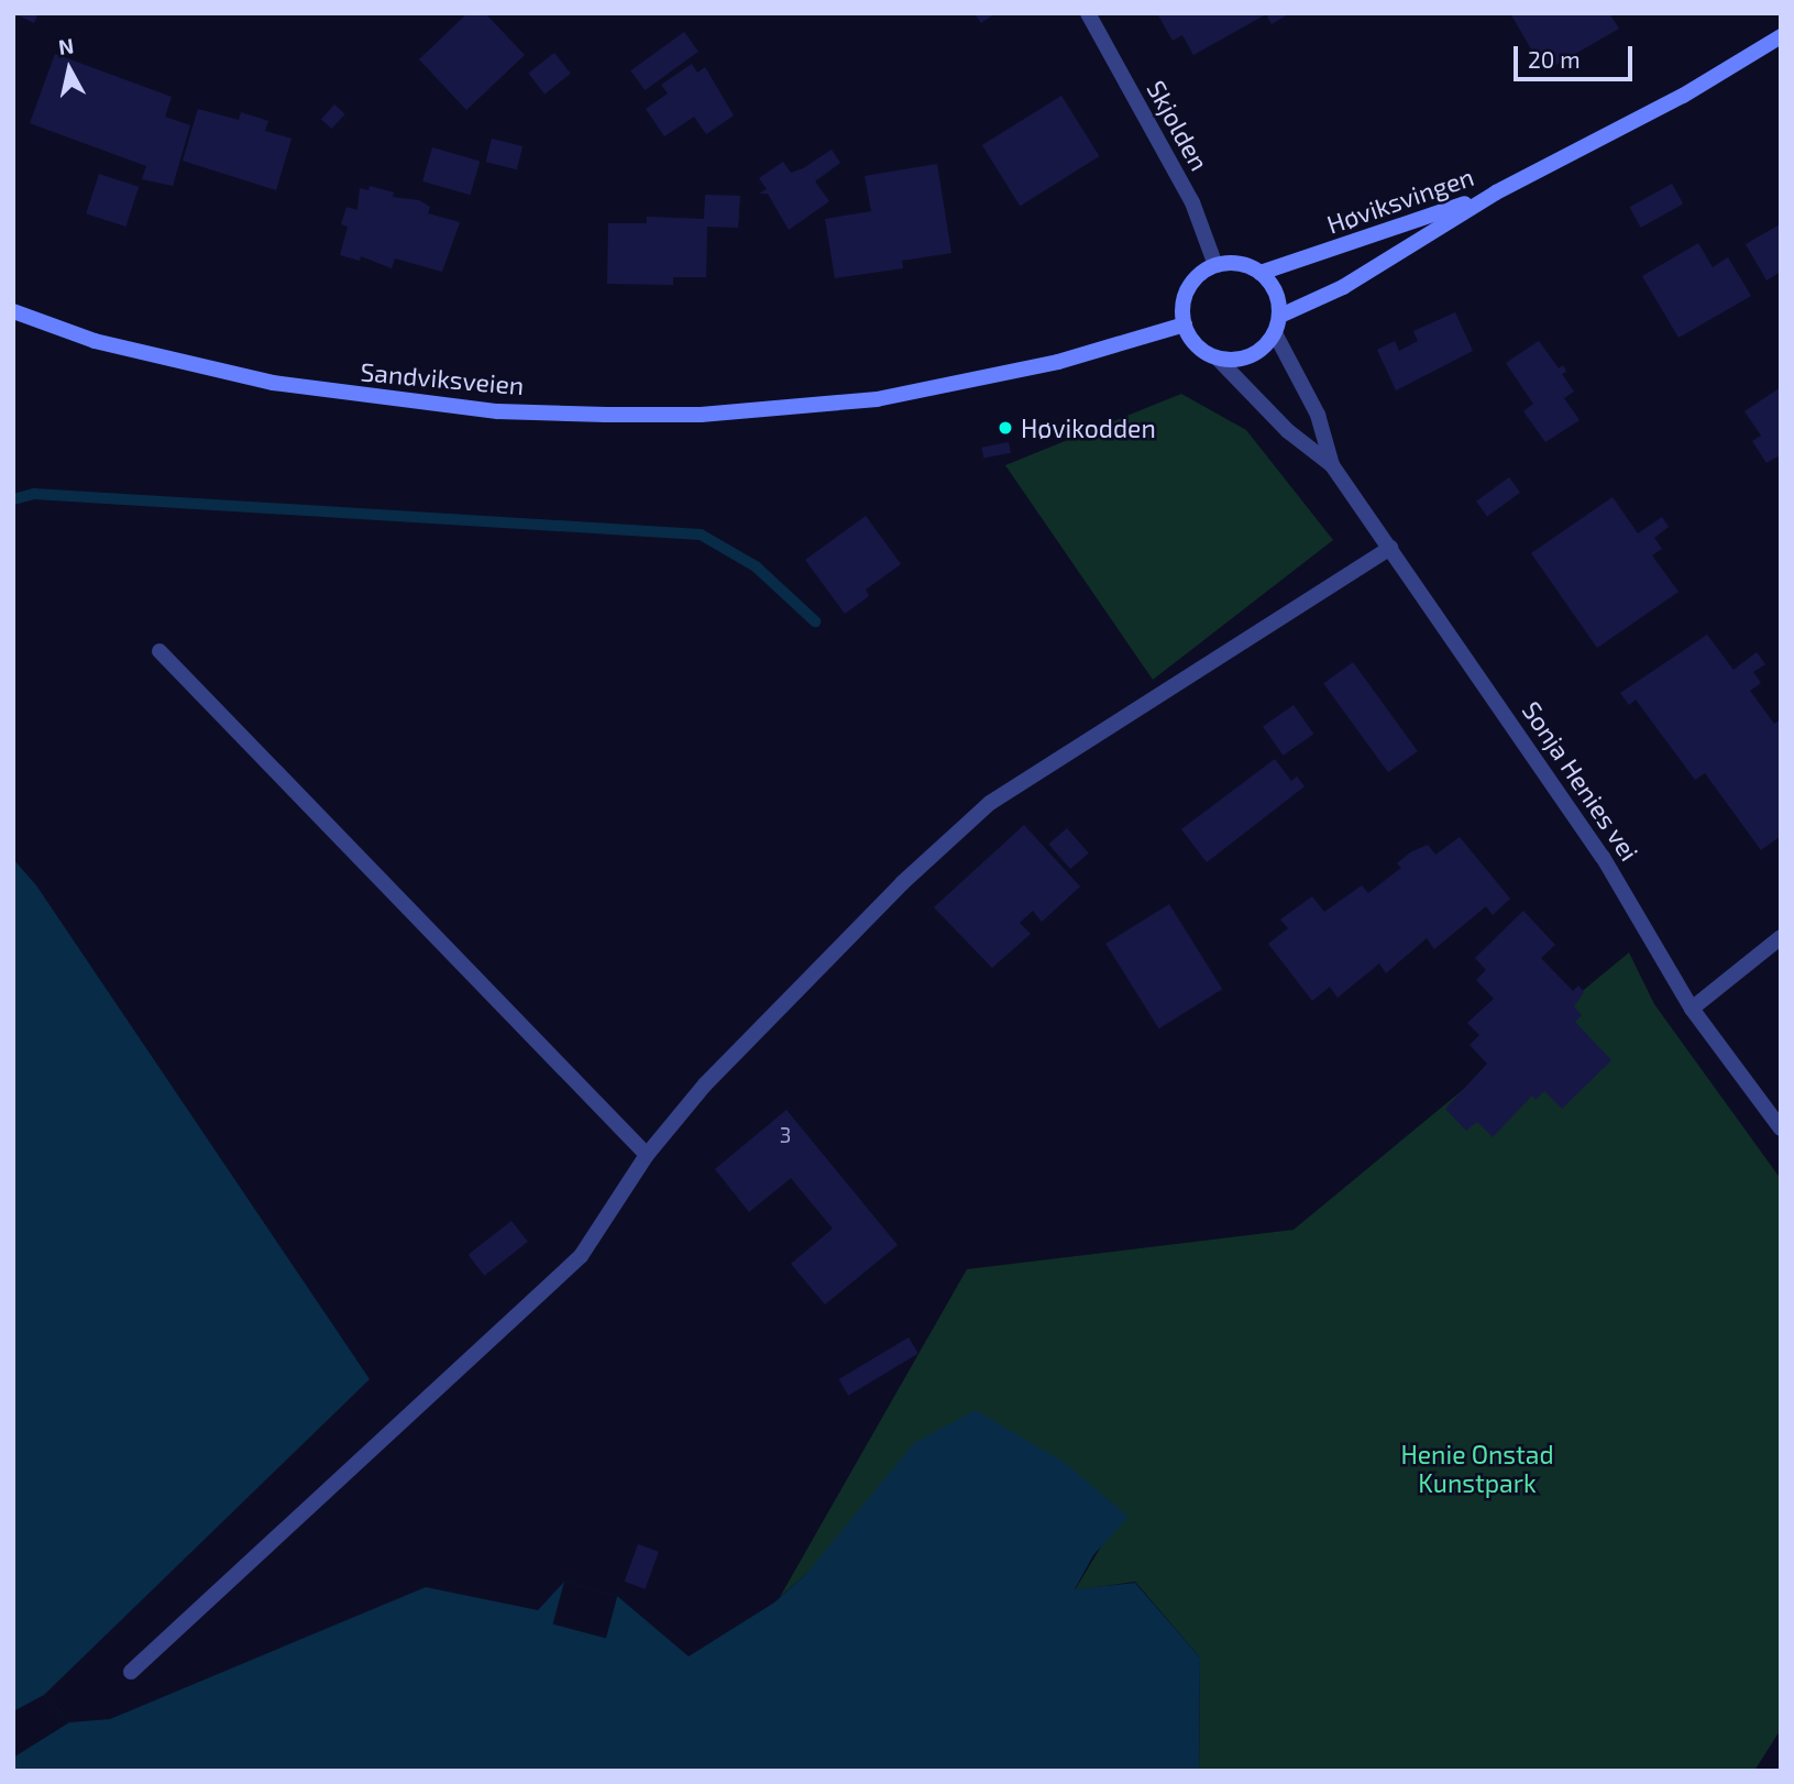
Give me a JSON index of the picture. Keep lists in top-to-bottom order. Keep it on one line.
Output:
{"streets":{"main road":["Høviksvingen","Sandviksveien"],"street":["Skjolden","Sonja Henies vei"]},"crossings":[["Skjolden","Høviksvingen"],["Skjolden","Sandviksveien"],["Skjolden","Sonja Henies vei"],["Høviksvingen","Sandviksveien"],["Høviksvingen","Sonja Henies vei"],["Sandviksveien","Sonja Henies vei"]],"parks":["Henie Onstad Kunstpark"],"places":["Høvikodden"],"house_numbers":["3"],"scale_bar":"20 m","north":"top"}
